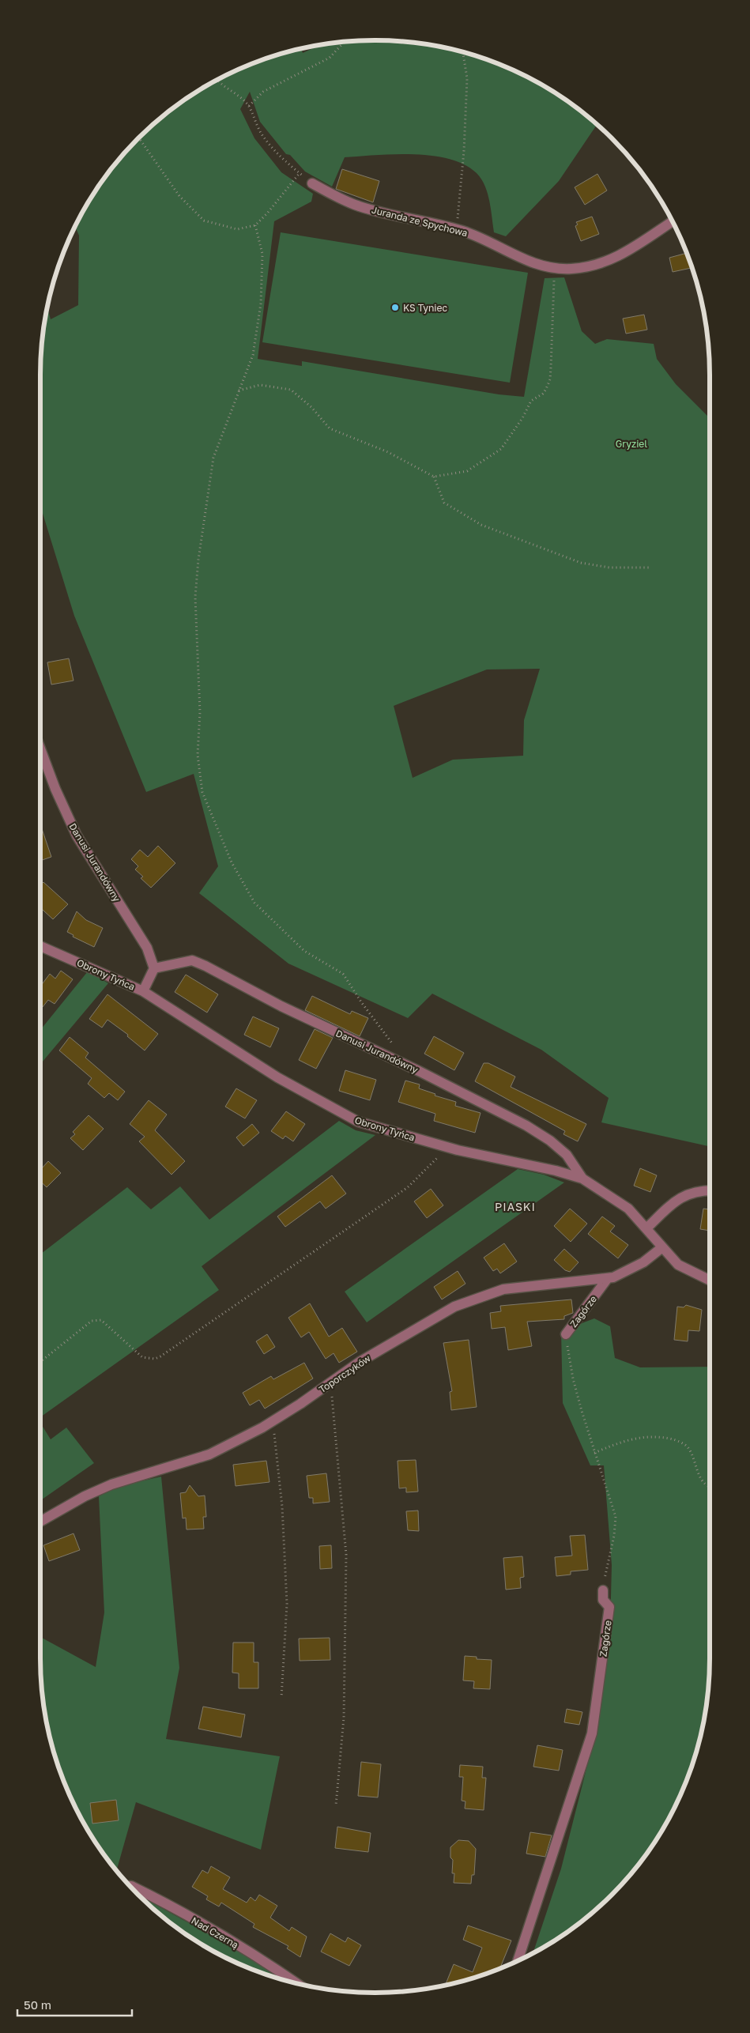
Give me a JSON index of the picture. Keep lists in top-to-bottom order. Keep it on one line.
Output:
{"streets":{"street":["Juranda ze Spychowa","Danusi Jurandówny","Obrony Tyńca","Zagórze","Toporczyków","Nad Czerną"]},"crossings":[["Danusi Jurandówny","Obrony Tyńca"],["Obrony Tyńca","Toporczyków"],["Zagórze","Toporczyków"]],"districts":["PIASKI"],"parks":["Gryziel"],"places":["KS Tyniec"],"scale_bar":"50 m"}
